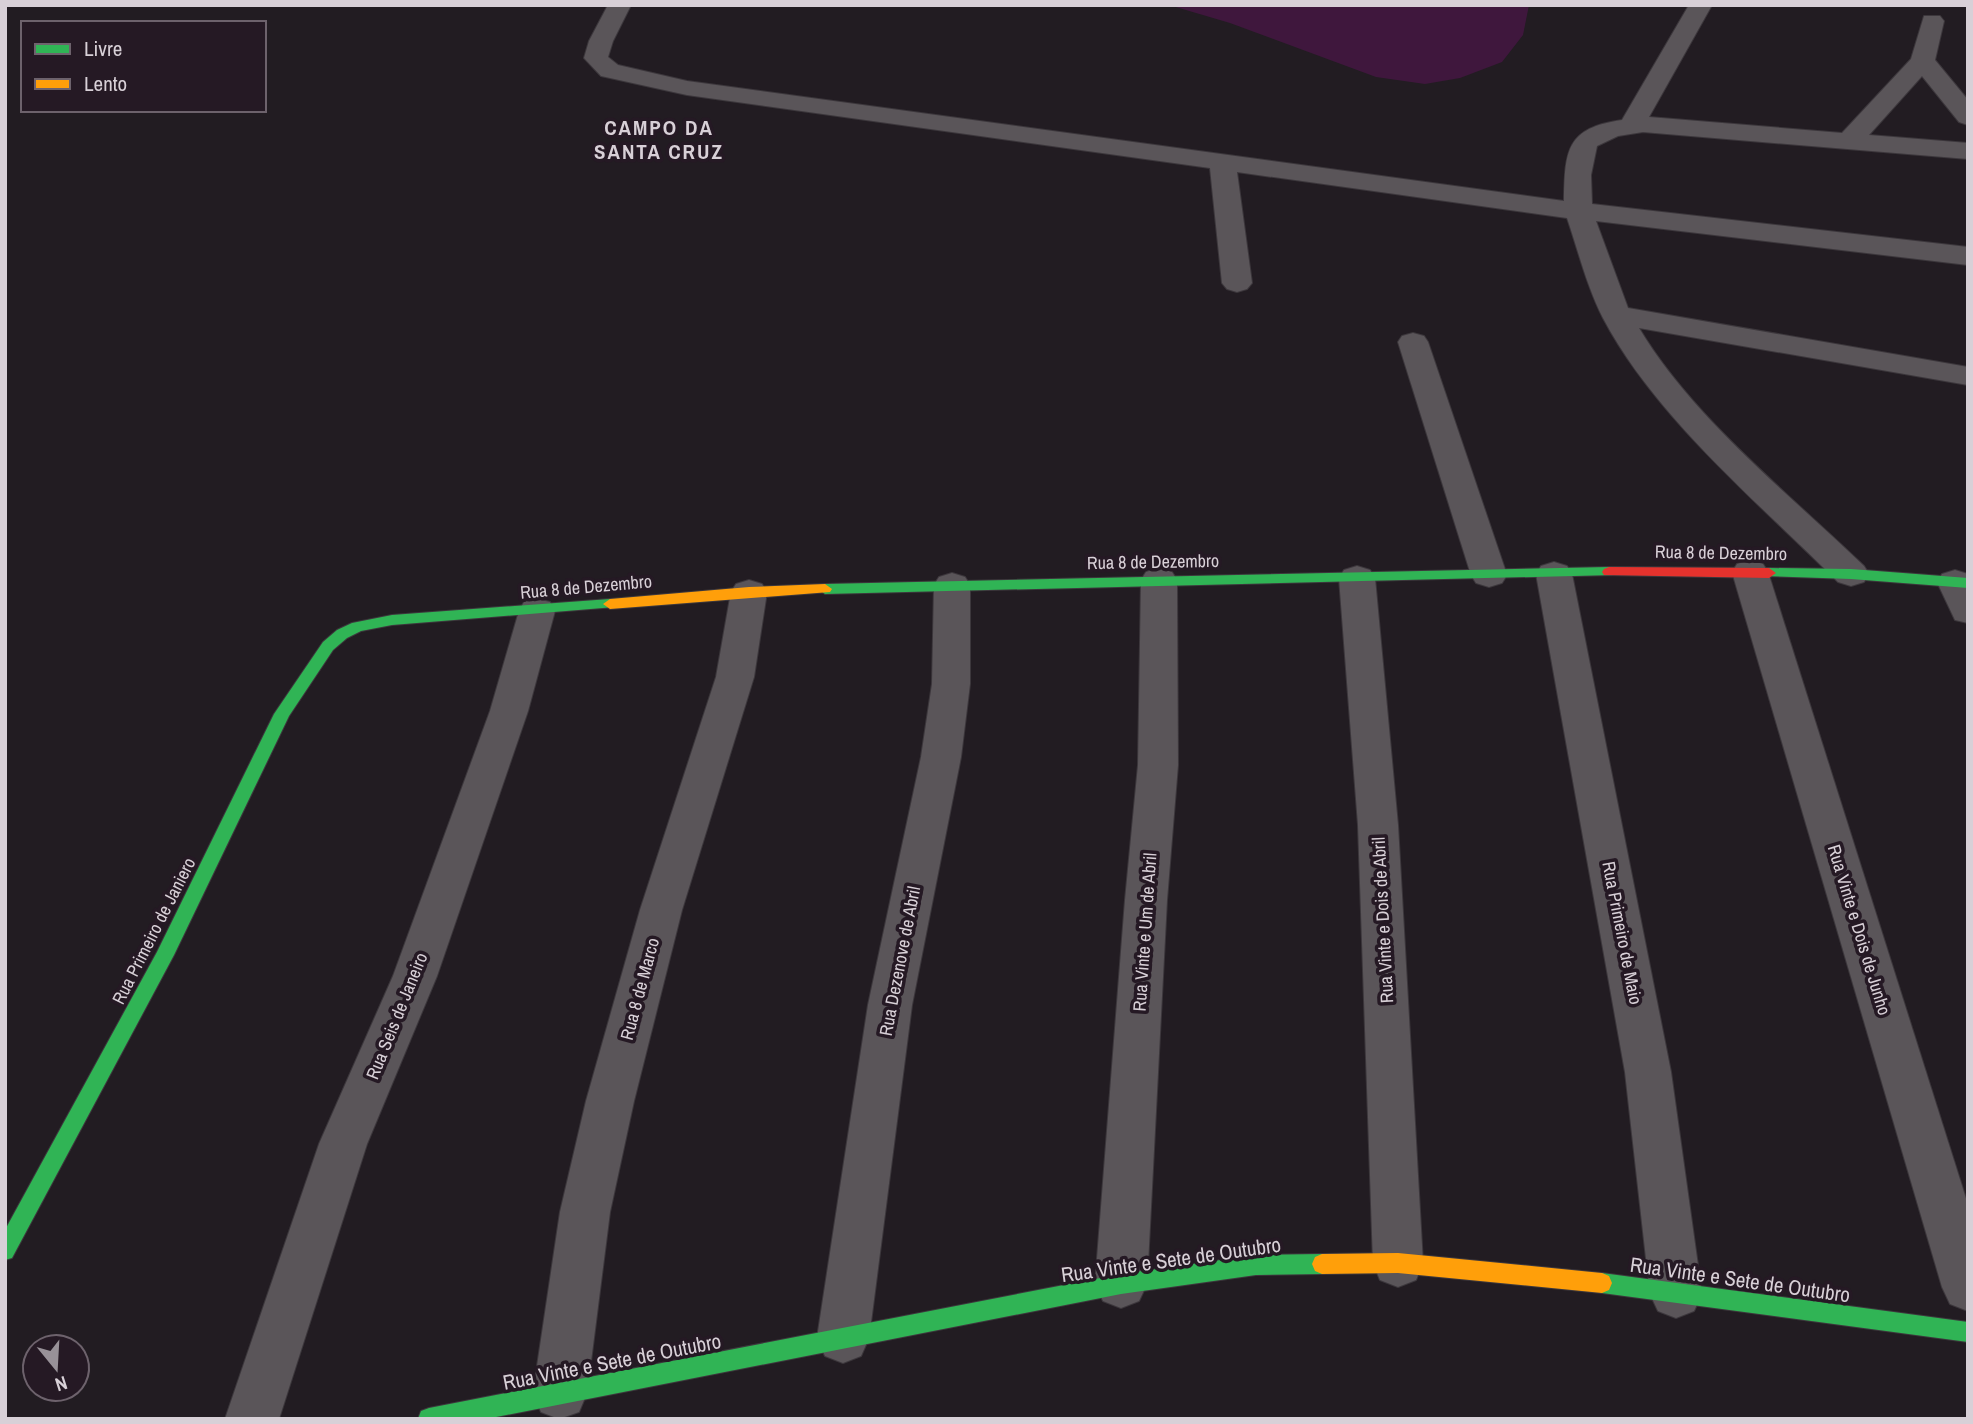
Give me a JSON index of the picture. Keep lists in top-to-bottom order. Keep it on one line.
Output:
{"streets":{"street":["Rua 8 de Dezembro","Rua Vinte e Dois de Abril","Rua Vinte e Dois de Junho","Rua Primeiro de Janiero","Rua Vinte e Um de Abril","Rua Primeiro de Maio","Rua Dezenove de Abril","Rua 8 de Marco","Rua Seis de Janeiro","Rua Vinte e Sete de Outubro"]},"crossings":[["Rua 8 de Dezembro","Rua Vinte e Dois de Abril"],["Rua 8 de Dezembro","Rua Vinte e Dois de Junho"],["Rua 8 de Dezembro","Rua Primeiro de Janiero"],["Rua 8 de Dezembro","Rua Vinte e Um de Abril"],["Rua 8 de Dezembro","Rua Primeiro de Maio"],["Rua 8 de Dezembro","Rua Dezenove de Abril"],["Rua 8 de Dezembro","Rua 8 de Marco"],["Rua 8 de Dezembro","Rua Seis de Janeiro"],["Rua Vinte e Dois de Abril","Rua Vinte e Sete de Outubro"],["Rua Vinte e Um de Abril","Rua Vinte e Sete de Outubro"],["Rua Primeiro de Maio","Rua Vinte e Sete de Outubro"],["Rua Dezenove de Abril","Rua Vinte e Sete de Outubro"],["Rua 8 de Marco","Rua Vinte e Sete de Outubro"]],"districts":["CAMPO DA SANTA CRUZ"],"legend":["Livre","Lento"],"north":"bottom"}
